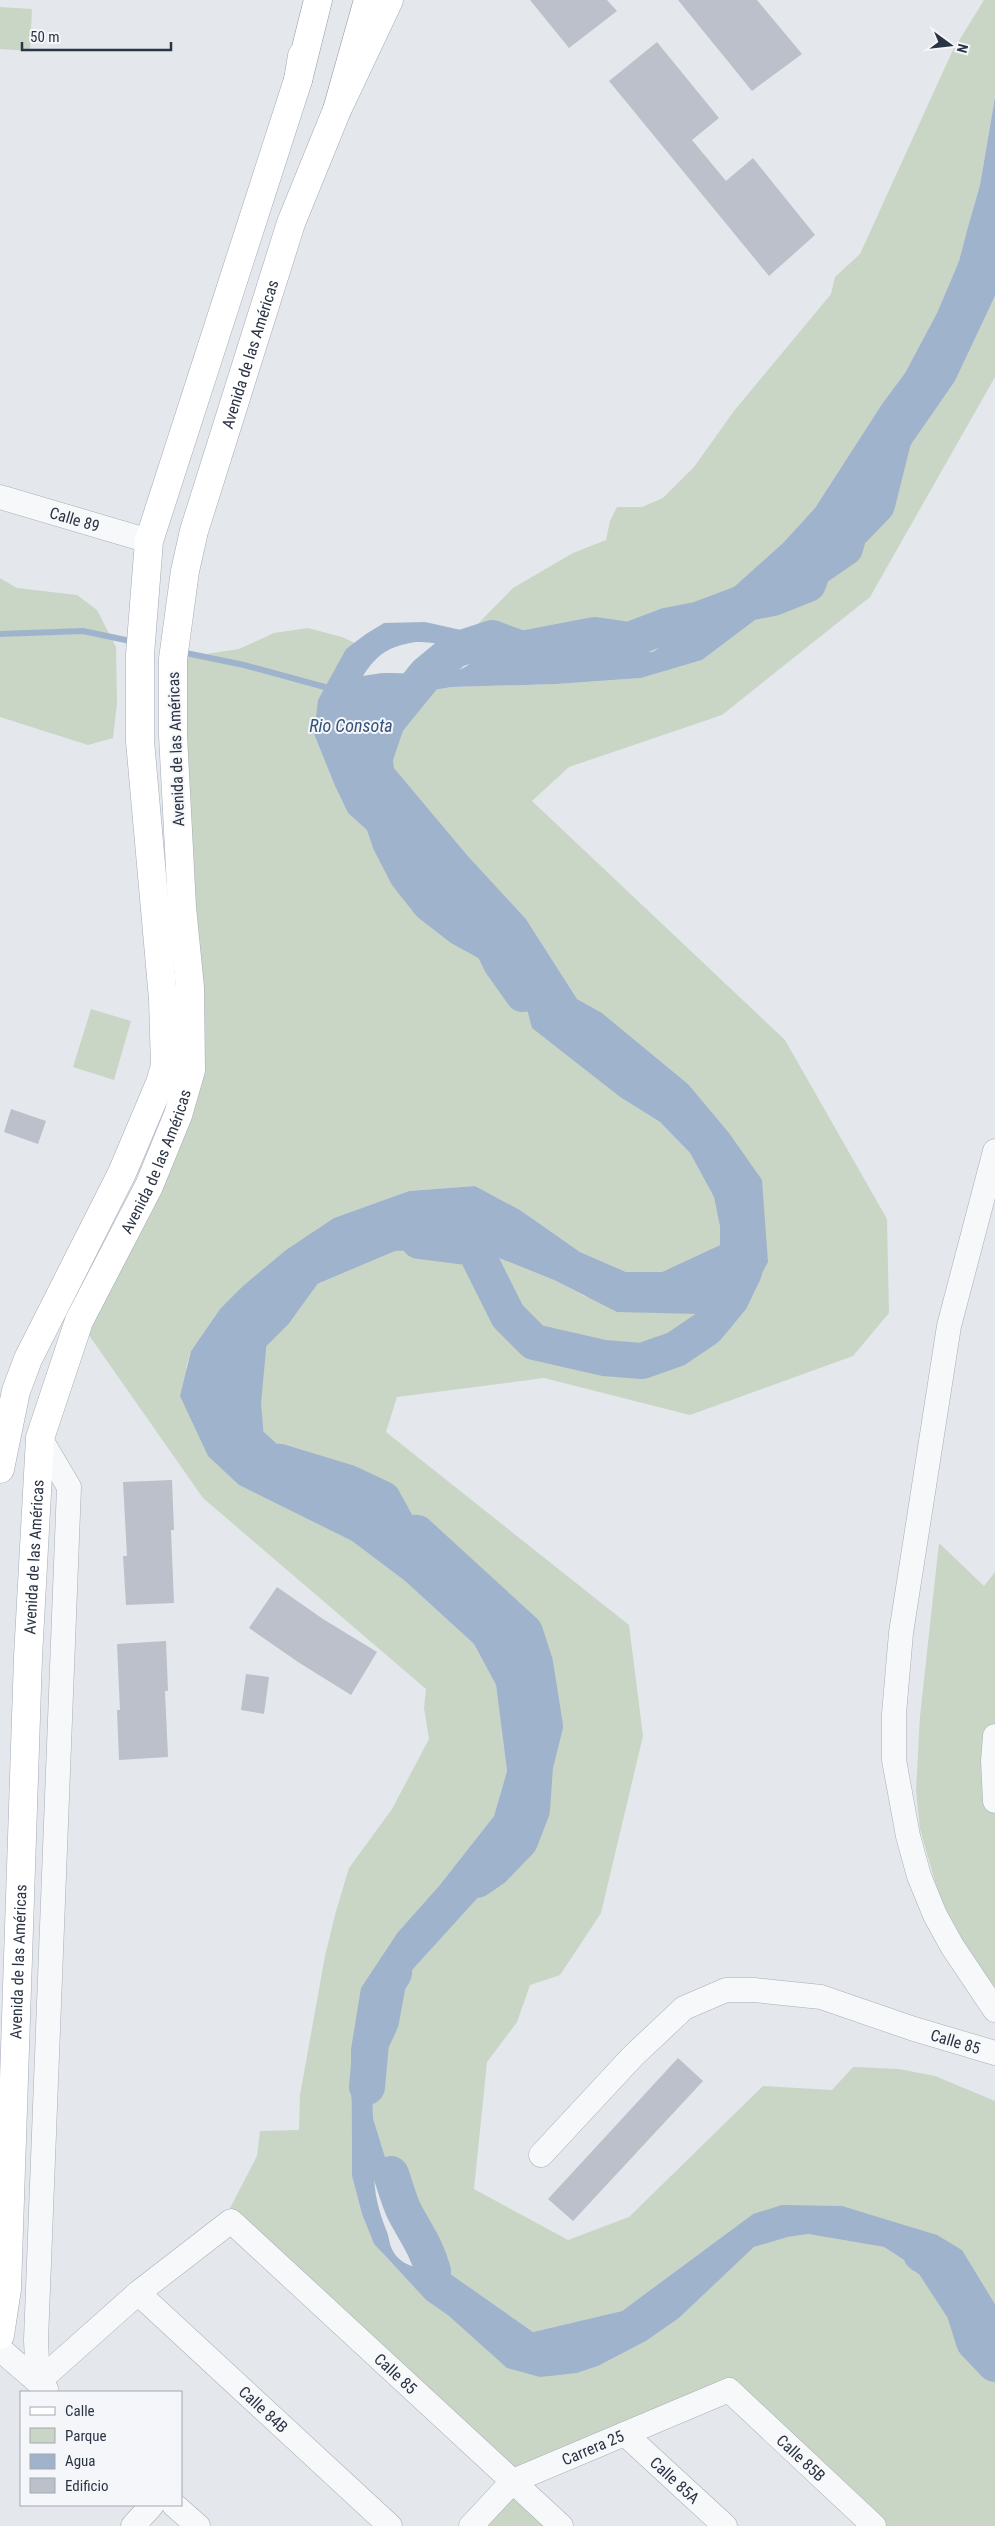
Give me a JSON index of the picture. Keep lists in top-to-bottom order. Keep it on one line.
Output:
{"streets":{"main road":["Avenida de las Américas"],"street":["Calle 89","Calle 85","Calle 84B","Carrera 25","Calle 85B","Calle 85A"]},"crossings":[["Avenida de las Américas","Calle 89"],["Calle 85","Calle 84B"],["Calle 85","Carrera 25"],["Carrera 25","Calle 85B"],["Carrera 25","Calle 85A"]],"water":["Rio Consota"],"legend":["Calle","Parque","Agua","Edificio"],"scale_bar":"50 m","north":"right"}
